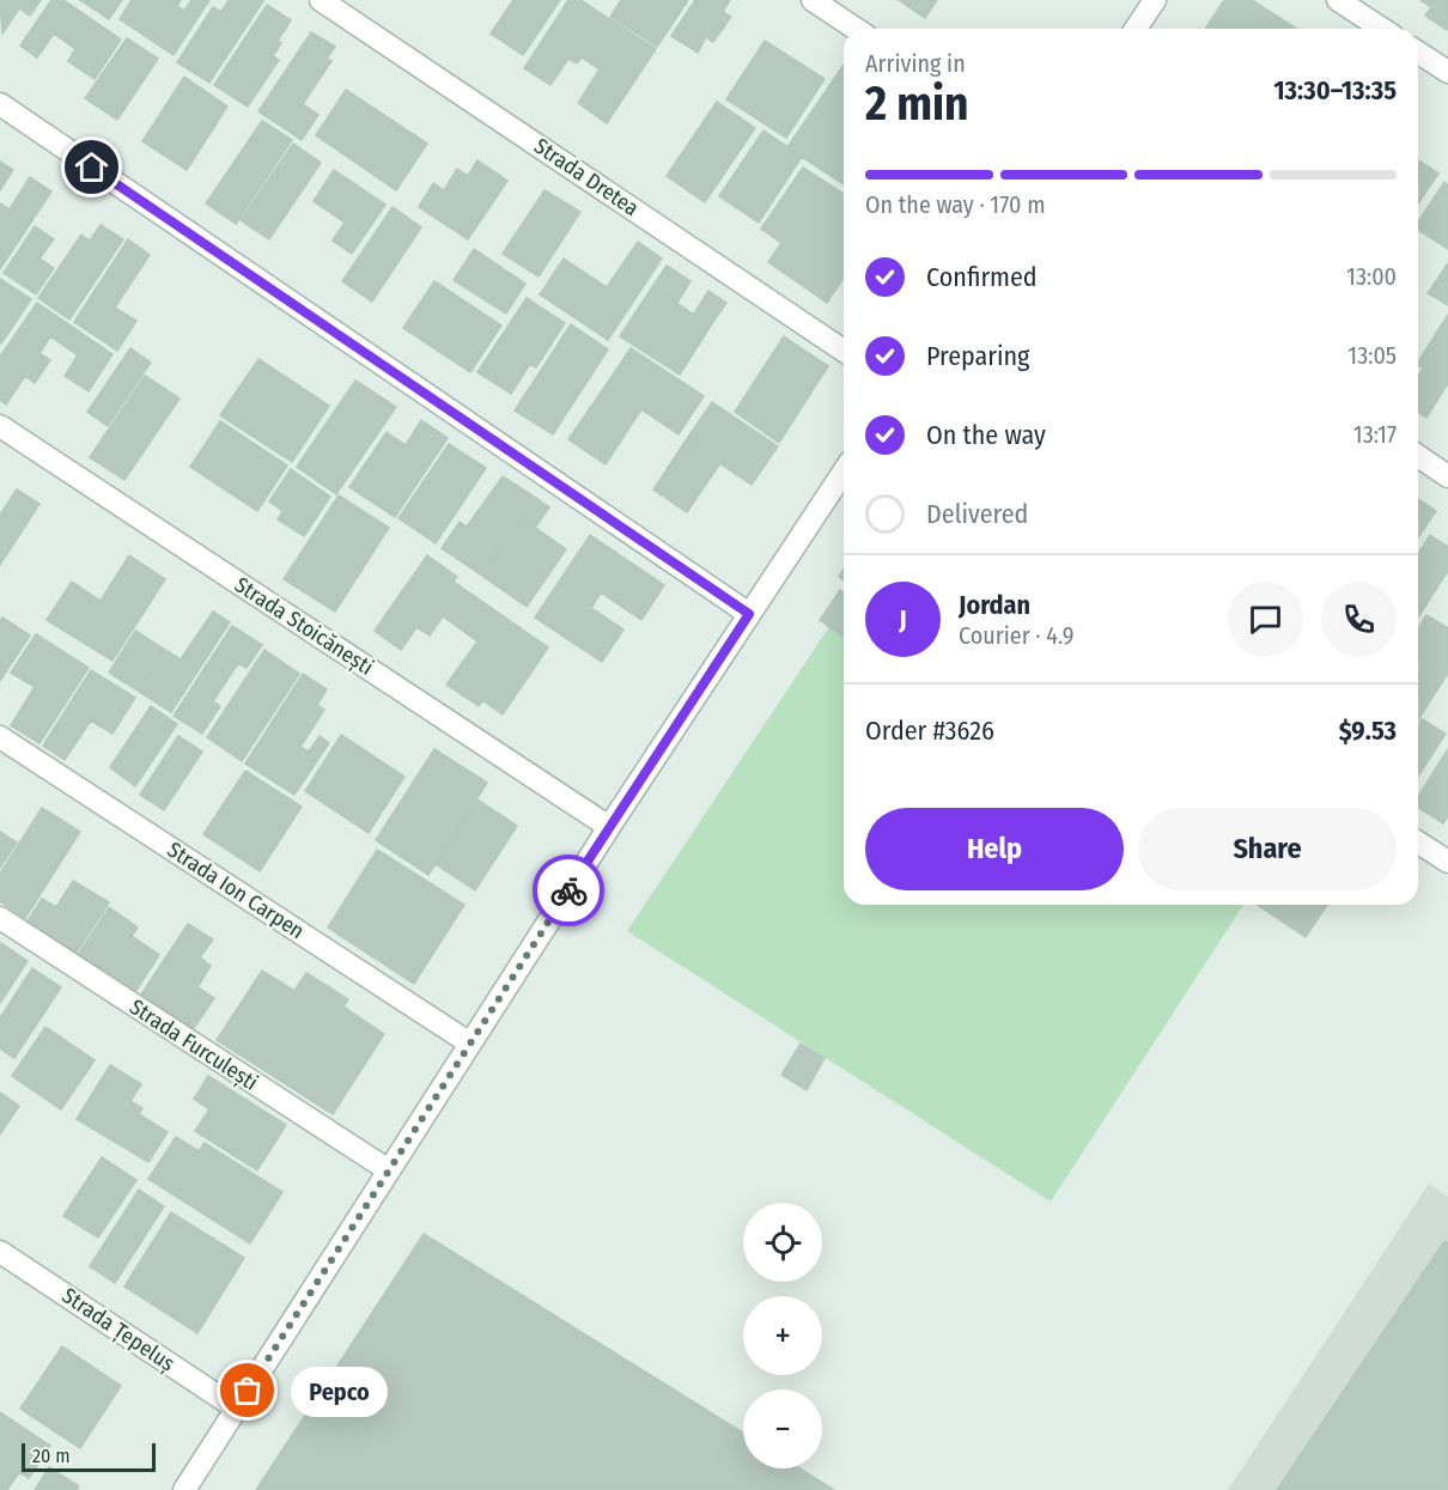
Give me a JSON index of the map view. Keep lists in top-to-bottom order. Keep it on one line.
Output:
{"streets":{"street":["Strada Dretea","Strada Stoicănești","Strada Ion Carpen","Strada Furculești","Strada Țepeluș"]},"places":["Pepco"],"scale_bar":"20 m","page":{"heading":["2 min","Arriving in","13:30–13:35"],"panel":["Jordan","Courier · 4.9","Order #3626","$9.53"],"bar":"On the way · 170 m","list":[["Confirmed","13:00"],["Preparing","13:05"],["On the way","13:17"],"Delivered"],"round":"J","buttons":["Help","Share"],"map_buttons":["+","−"],"bubble":"Pepco","scale":"20 m"}}
